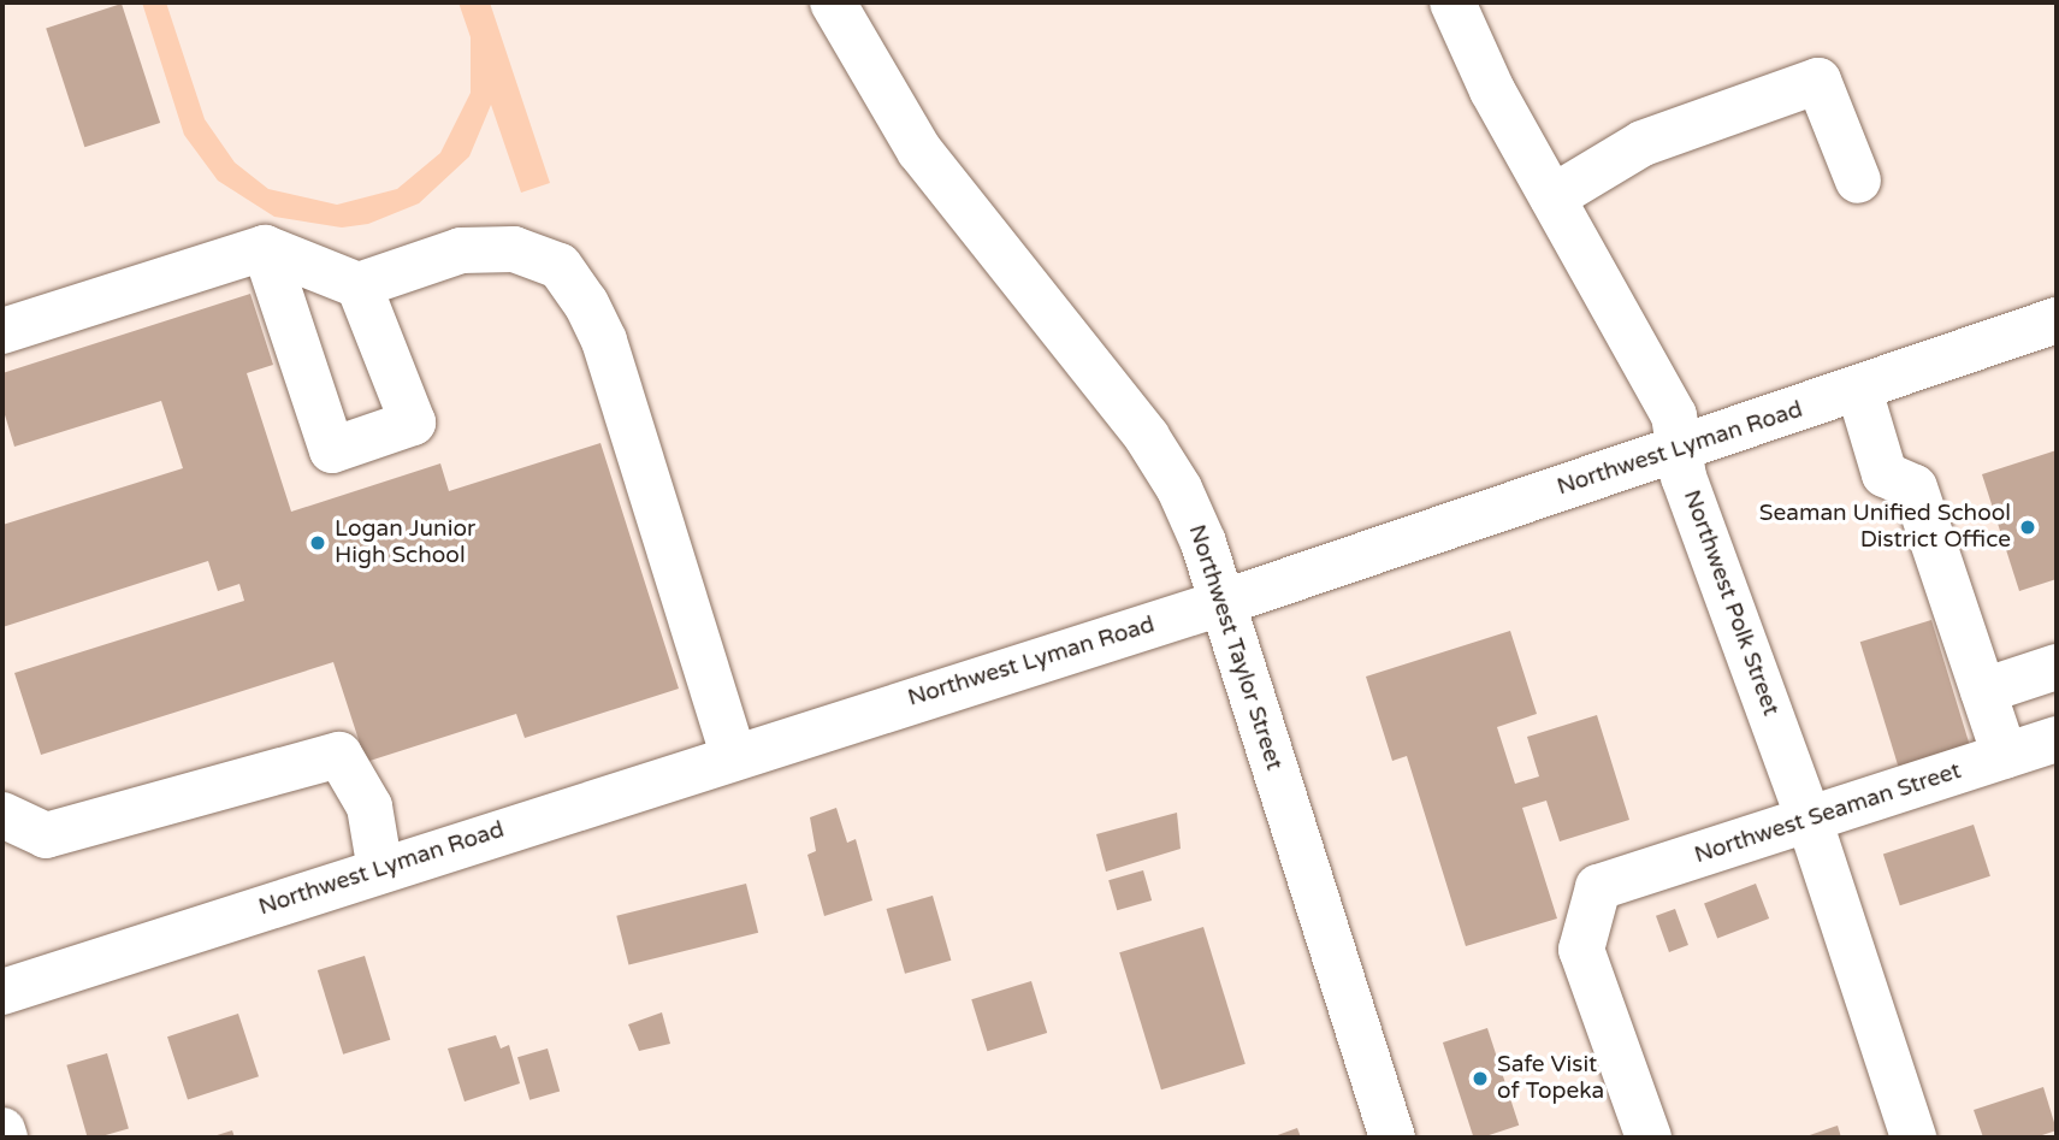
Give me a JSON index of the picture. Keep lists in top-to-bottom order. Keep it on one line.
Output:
{"streets":{"street":["Northwest Lyman Road","Northwest Polk Street","Northwest Taylor Street","Northwest Seaman Street"]},"crossings":[["Northwest Lyman Road","Northwest Polk Street"],["Northwest Lyman Road","Northwest Taylor Street"],["Northwest Polk Street","Northwest Seaman Street"]],"places":["Seaman Unified School District Office","Logan Junior High School","Safe Visit of Topeka"]}
